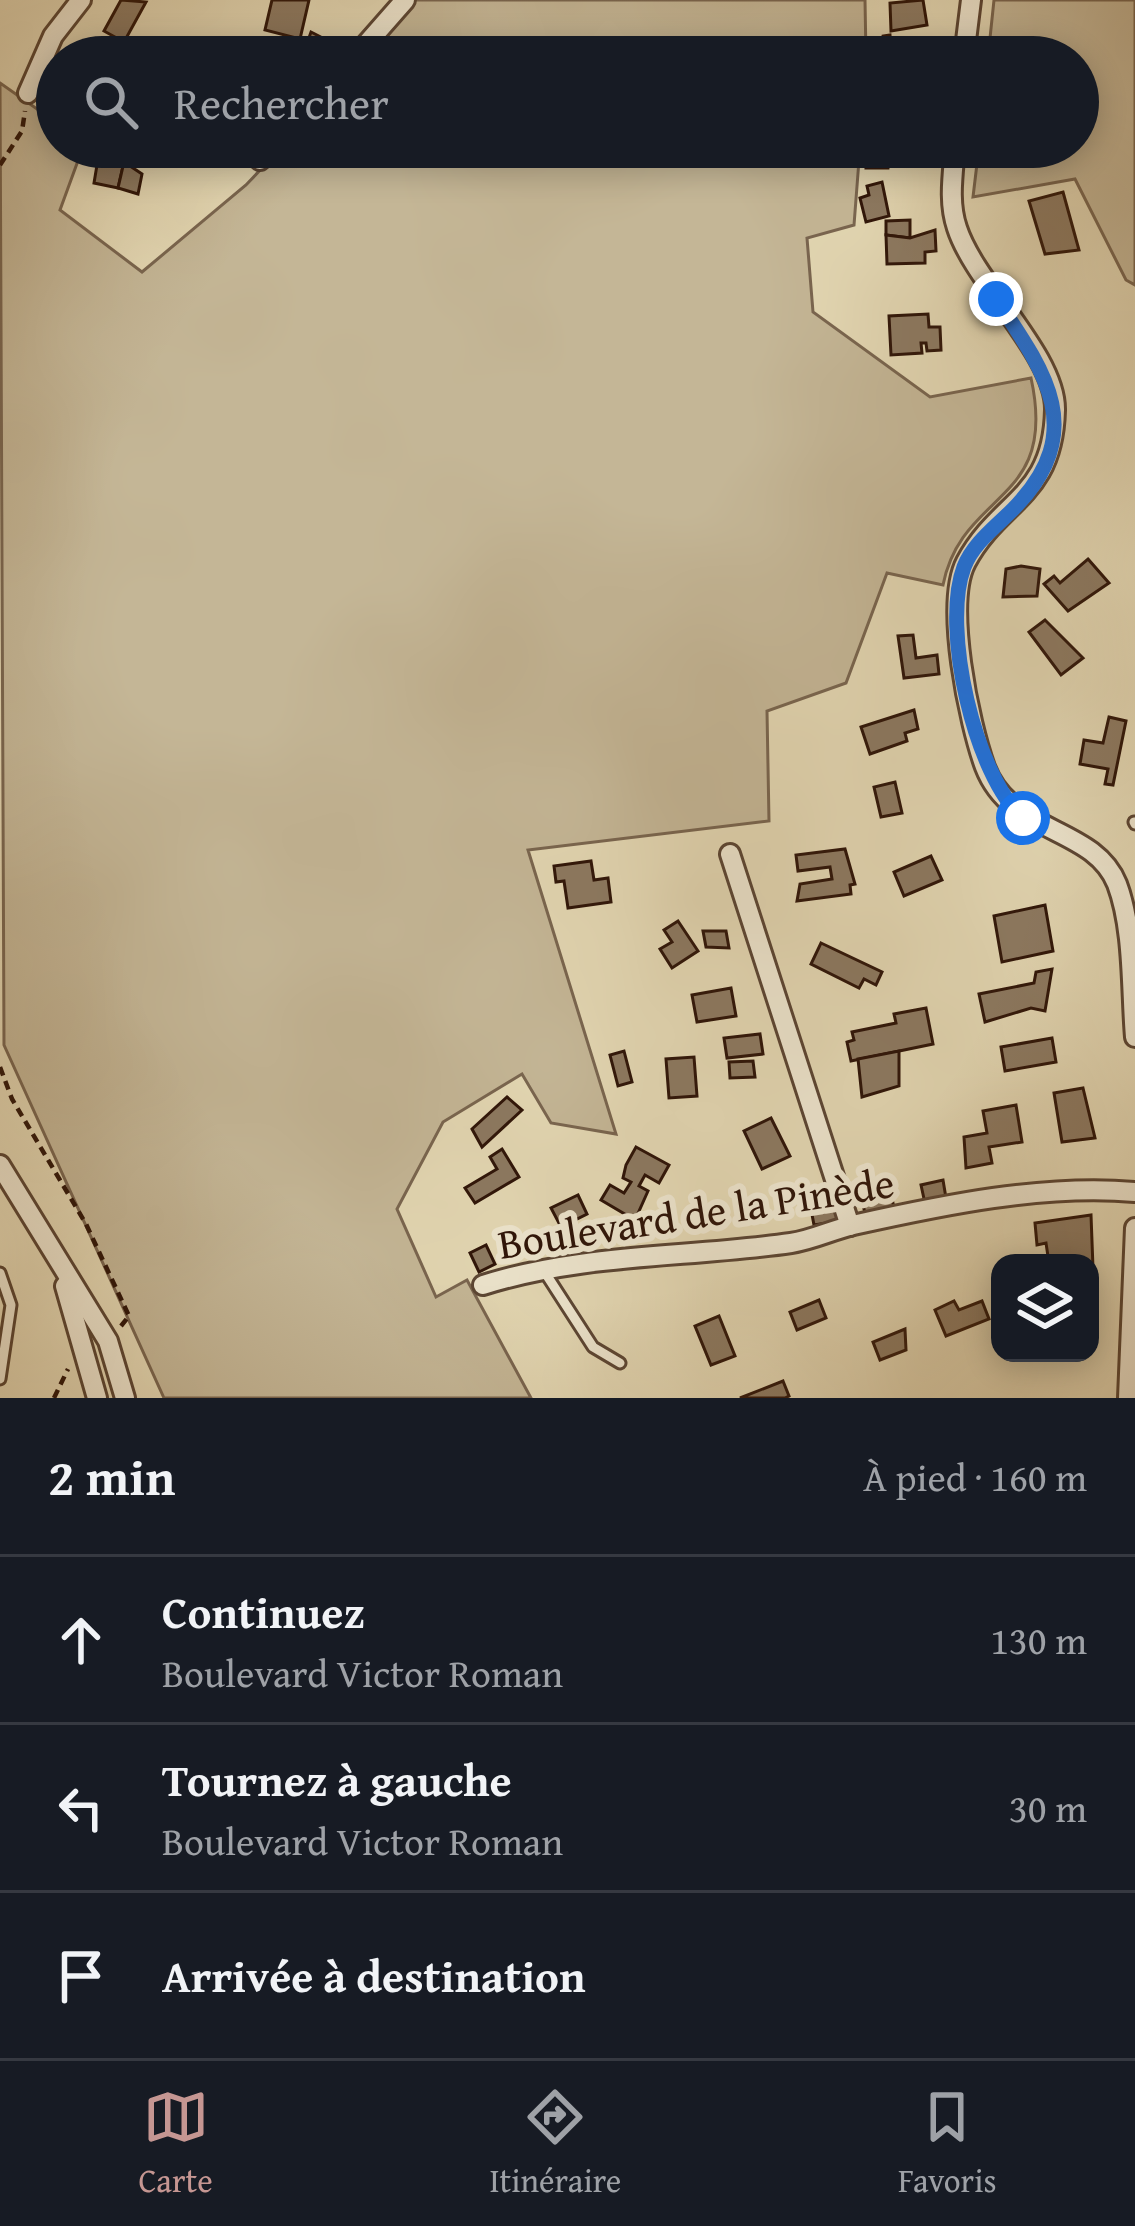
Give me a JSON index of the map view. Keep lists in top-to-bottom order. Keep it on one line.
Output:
{"streets":{"street":["Boulevard de la Pinède"]},"page":{"search":"Rechercher","heading":["2 min","À pied · 160 m"],"list":[["Continuez","Boulevard Victor Roman","130 m"],["Tournez à gauche","Boulevard Victor Roman","30 m"],"Arrivée à destination"],"nav":["Carte","Itinéraire","Favoris"]}}
